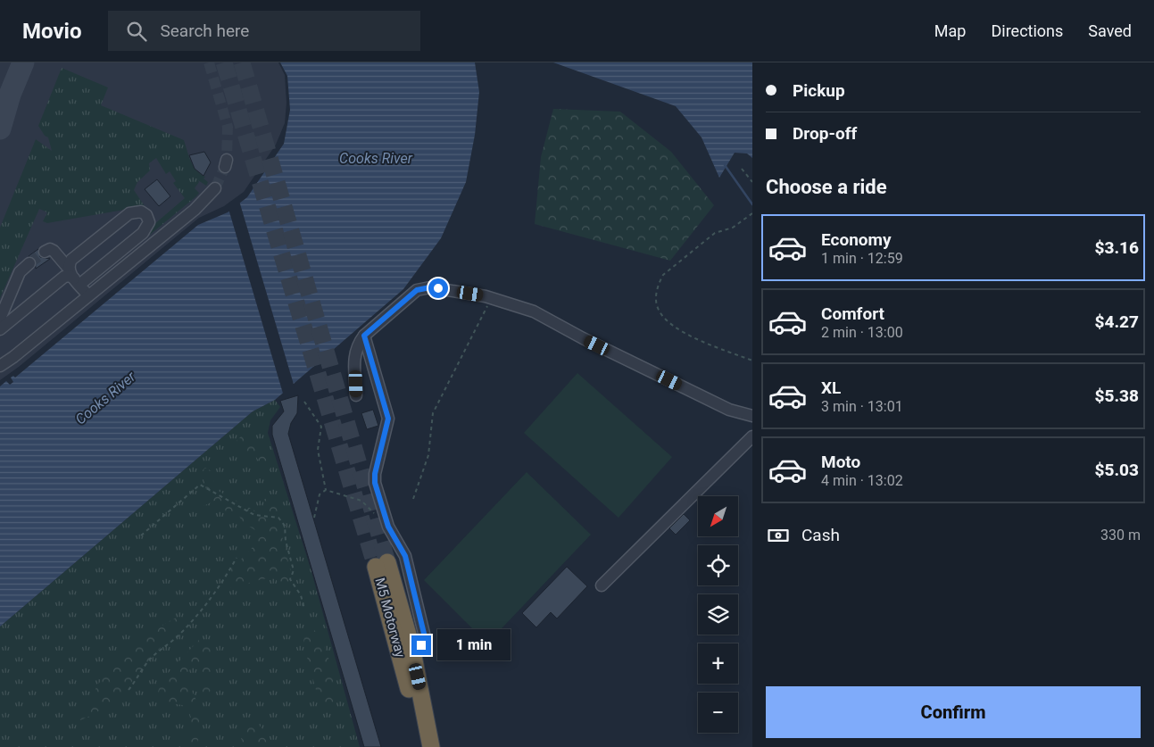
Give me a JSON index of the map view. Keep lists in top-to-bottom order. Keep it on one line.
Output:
{"streets":{"highway":["M5 Motorway"]},"water":["Cooks River"],"north":"bottom left","page":{"header":"Movio","search":"Search here","nav":["Map","Directions","Saved"],"banner":["Pickup","Drop-off"],"heading":"Choose a ride","list":[{"name":"Economy","note":"1 min · 12:59","value":"$3.16"},{"name":"Comfort","note":"2 min · 13:00","value":"$4.27"},{"name":"XL","note":"3 min · 13:01","value":"$5.38"},{"name":"Moto","note":"4 min · 13:02","value":"$5.03"}],"map_buttons":["+","−"],"pay":["Cash","330 m"],"bubble":"1 min","buttons":"Confirm"}}
